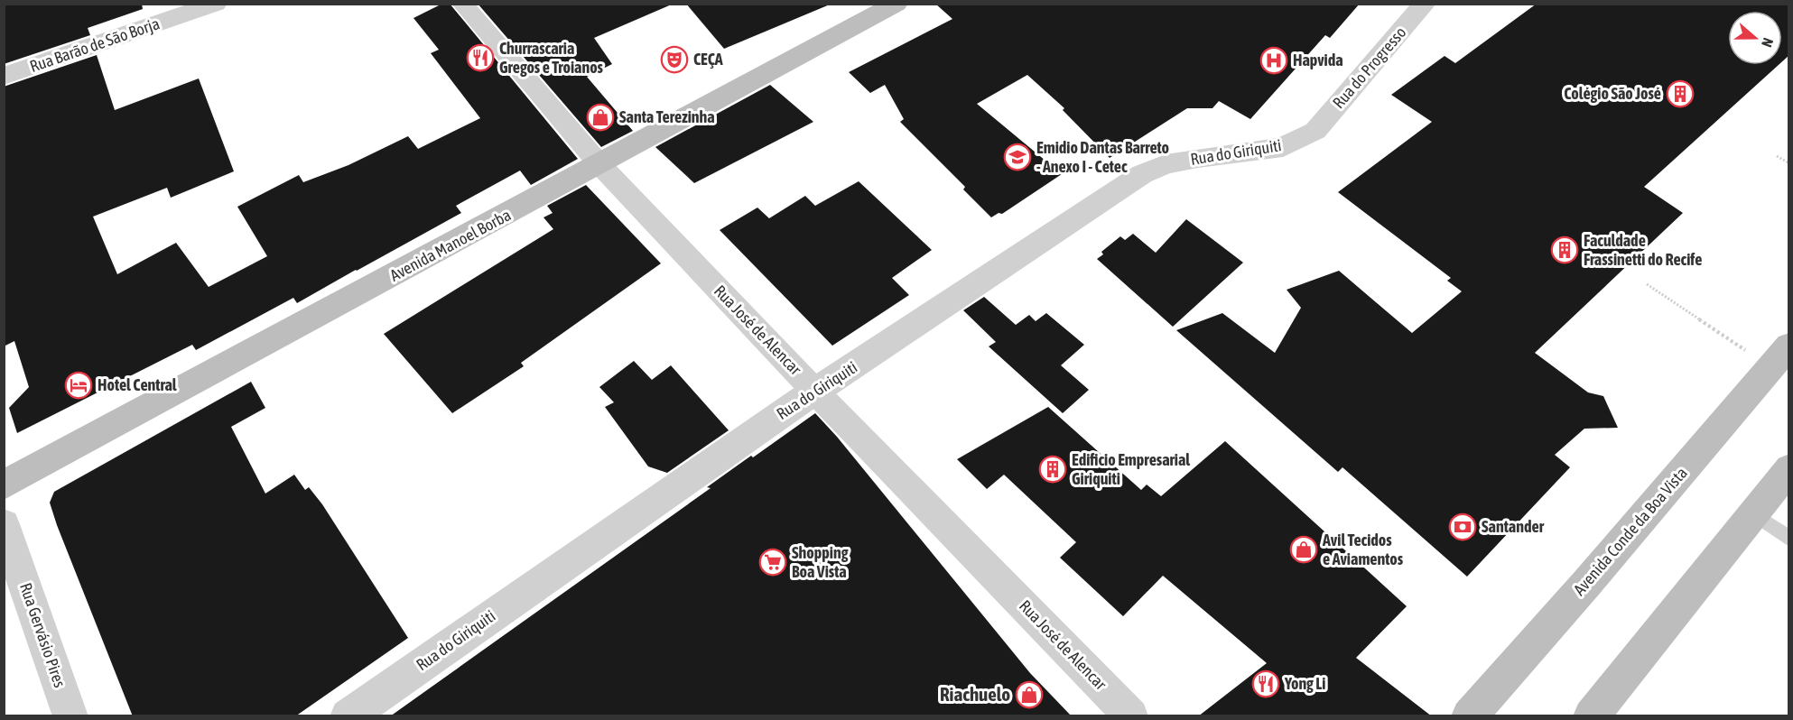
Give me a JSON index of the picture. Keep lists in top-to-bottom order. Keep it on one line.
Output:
{"streets":{"main road":["Avenida Manoel Borba","Avenida Conde da Boa Vista"],"street":["Rua Barão de São Borja","Rua do Progresso","Rua do Giriquiti","Rua José de Alencar","Rua Gervásio Pires"]},"crossings":[["Rua do Progresso","Rua do Giriquiti"],["Rua do Giriquiti","Rua José de Alencar"],["Avenida Manoel Borba","Rua José de Alencar"]],"places":{"restaurant":["Churrascaria Gregos e Troianos","Yong Li"],"theatre":["CEÇA"],"hospital":["Hapvida"],"building":["Colégio São José","Faculdade Frassinetti do Recife","Edificio Empresarial Giriquiti"],"shop":["Santa Terezinha","Avil Tecidos e Aviamentos","Riachuelo"],"school or university":["Emidio Dantas Barreto - Anexo I - Cetec"],"hotel":["Hotel Central"],"bank":["Santander"],"supermarket":["Shopping Boa Vista"]},"north":"right"}
